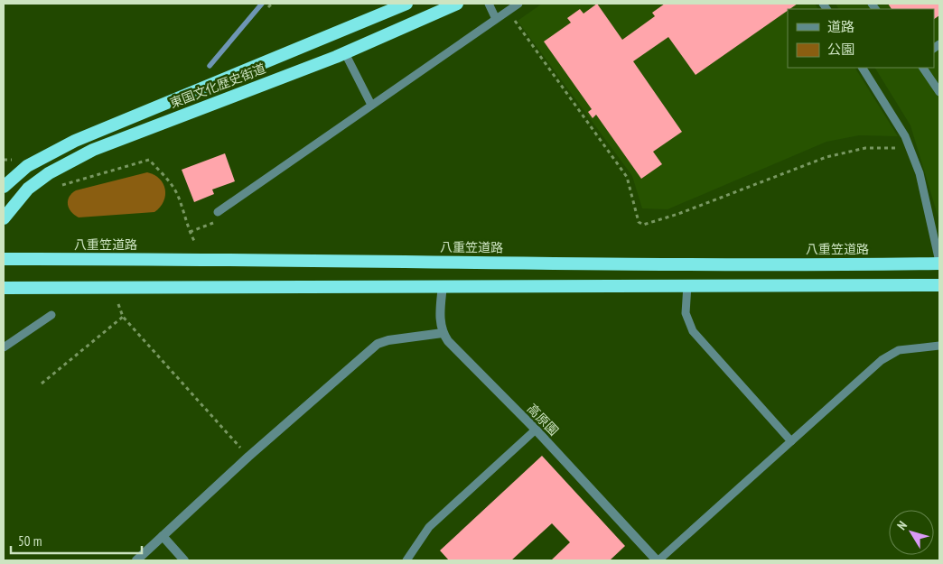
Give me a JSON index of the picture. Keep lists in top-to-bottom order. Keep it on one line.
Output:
{"streets":{"highway":["東国文化歴史街道","八重笠道路"],"street":["高原園"]},"legend":["道路","公園"],"scale_bar":"50 m","north":"top left"}
